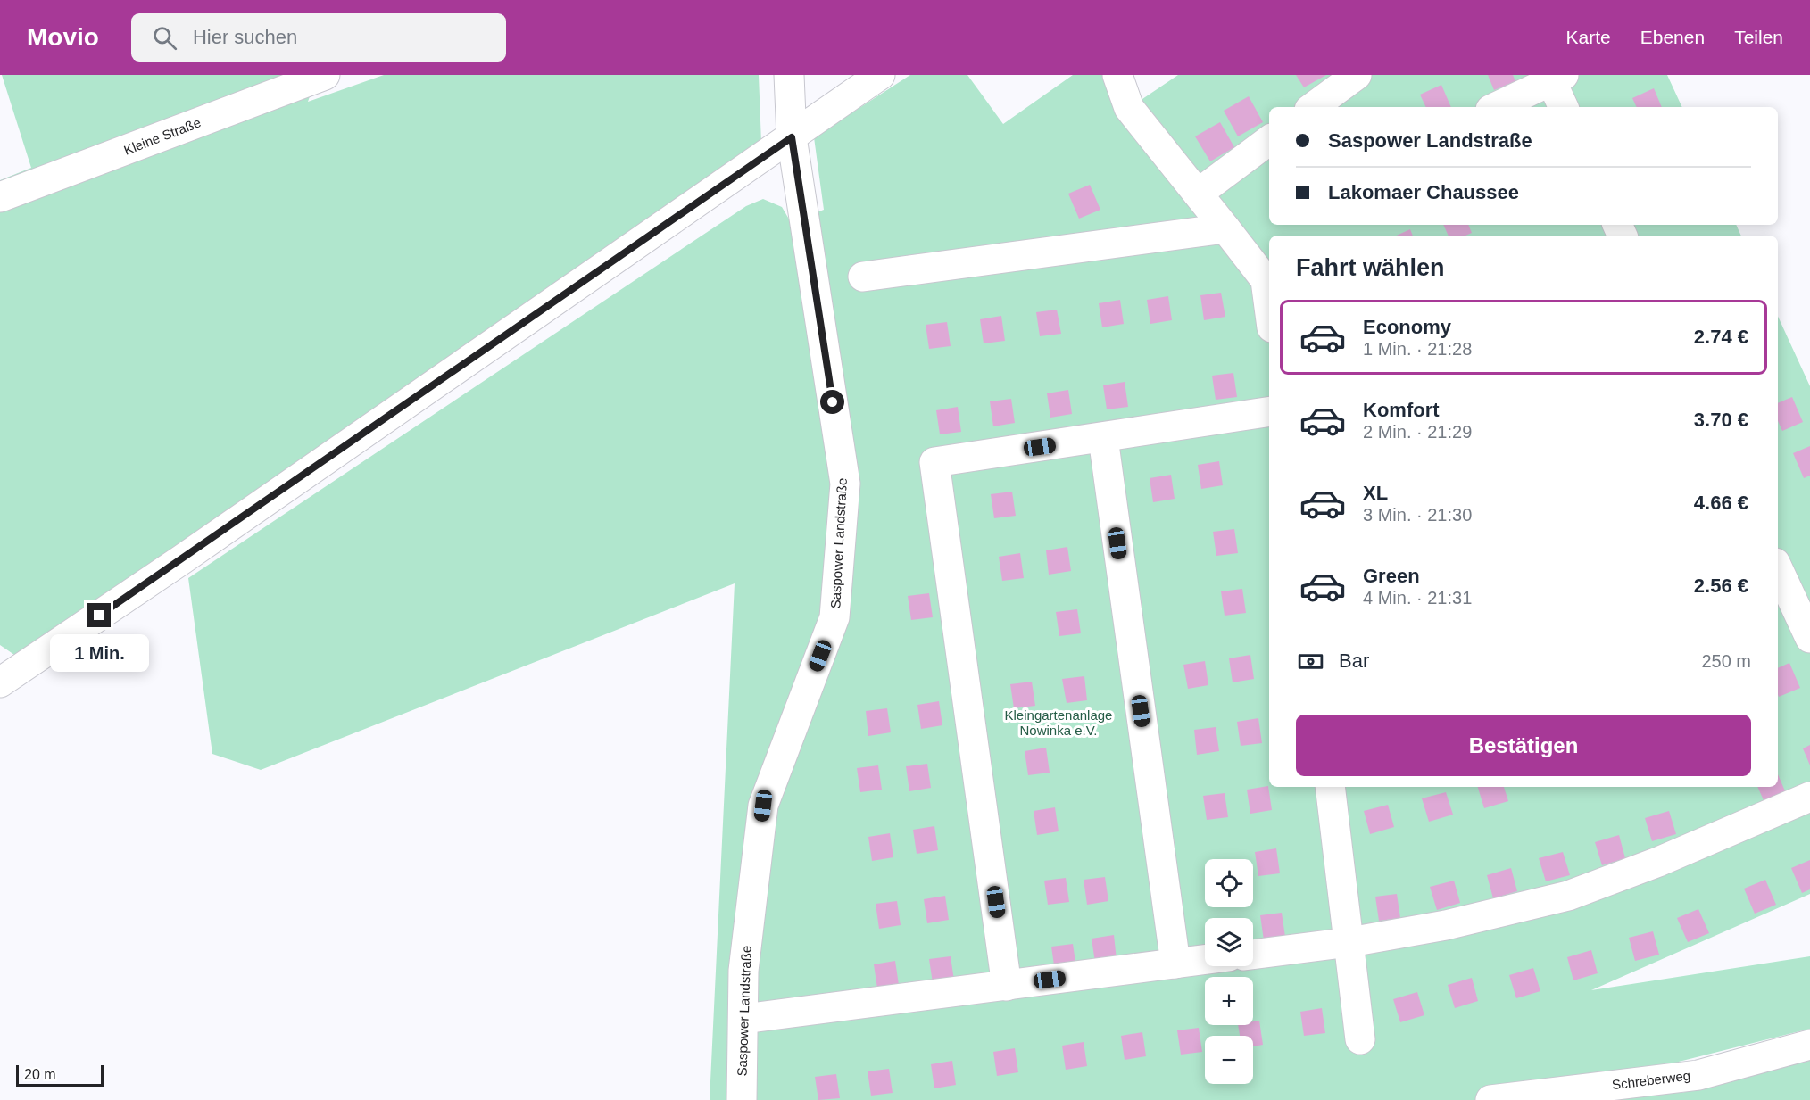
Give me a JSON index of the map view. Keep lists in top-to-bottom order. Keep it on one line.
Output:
{"streets":{"street":["Kleine Straße","Saspower Landstraße","Schreberweg"]},"parks":["Kleingartenanlage Nowinka e.V."],"scale_bar":"20 m","page":{"header":"Movio","search":"Hier suchen","nav":["Karte","Ebenen","Teilen"],"banner":["Saspower Landstraße","Lakomaer Chaussee"],"heading":"Fahrt wählen","list":[{"name":"Economy","note":"1 Min. · 21:28","value":"2.74 €"},{"name":"Komfort","note":"2 Min. · 21:29","value":"3.70 €"},{"name":"XL","note":"3 Min. · 21:30","value":"4.66 €"},{"name":"Green","note":"4 Min. · 21:31","value":"2.56 €"}],"pay":["Bar","250 m"],"bubble":"1 Min.","buttons":"Bestätigen","map_buttons":["+","−"],"scale":"20 m"}}
